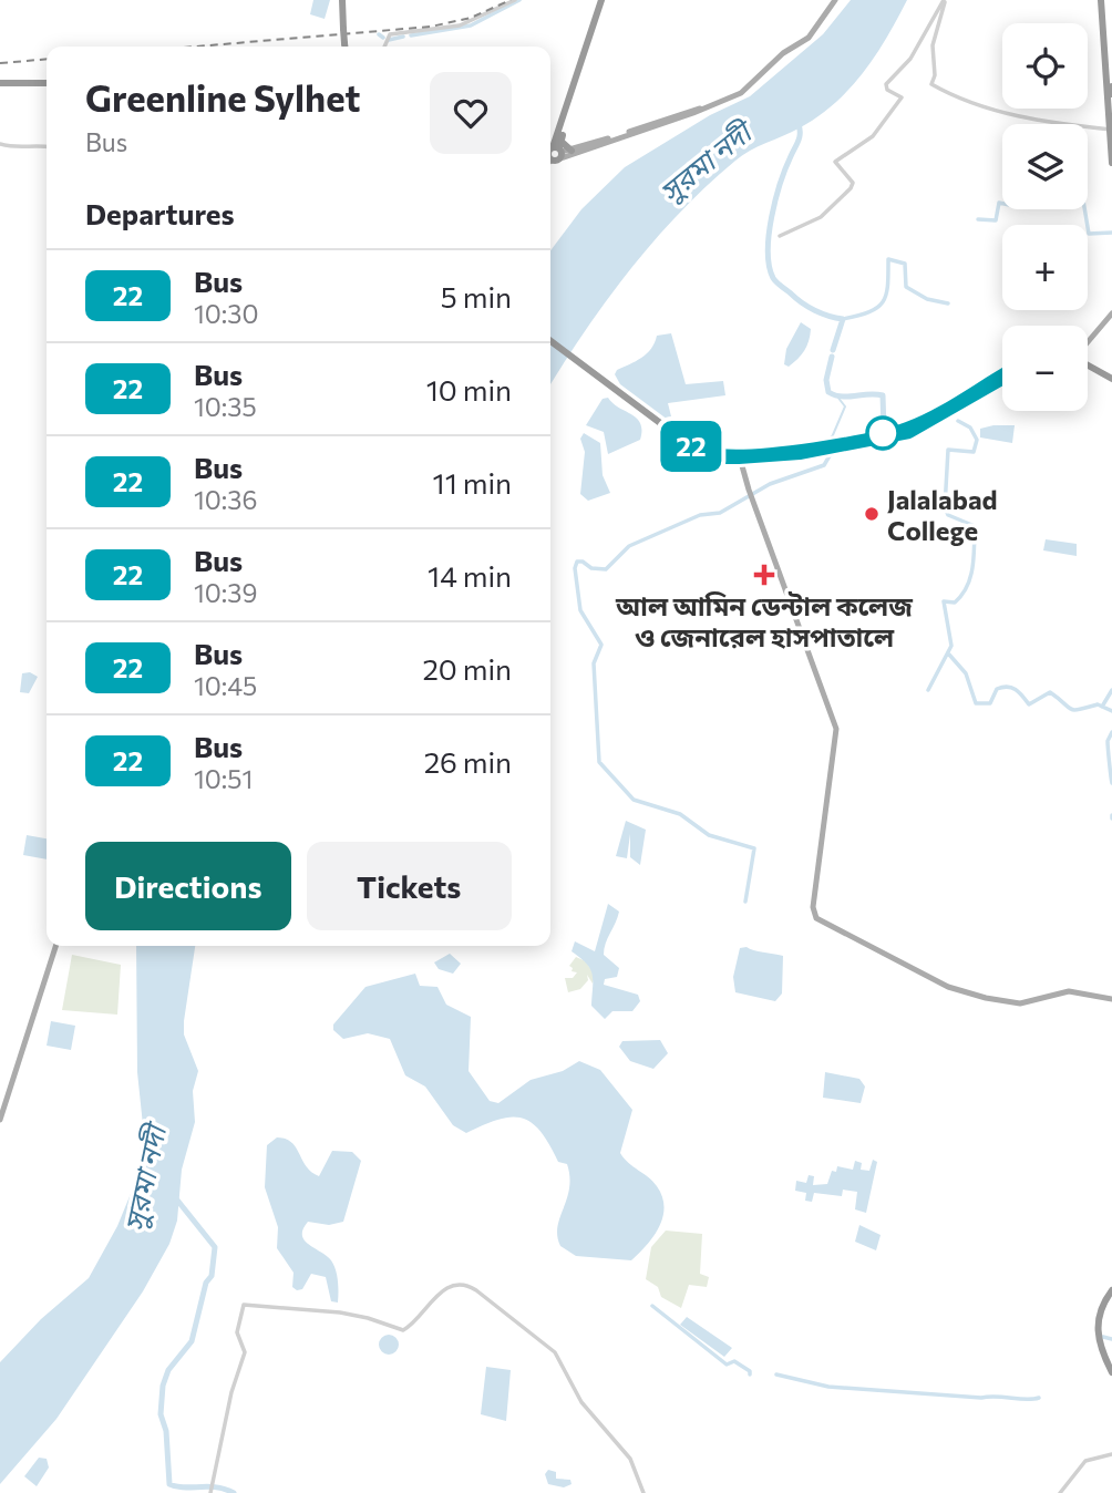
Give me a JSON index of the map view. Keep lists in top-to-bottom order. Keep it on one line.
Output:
{"water":["সুরমা নদী"],"places":{"other":["Jalalabad College"],"health":["আল আমিন ডেন্টাল কলেজ ও জেনারেল হাসপাতালে"]},"lines":["bus line 22"],"page":{"on_map":"22","map_buttons":["+","−"],"heading":[["Greenline Sylhet","Bus"],"Departures"],"list":[{"mark":"22","name":"Bus","note":"10:30","value":"5 min"},{"mark":"22","name":"Bus","note":"10:35","value":"10 min"},{"mark":"22","name":"Bus","note":"10:36","value":"11 min"},{"mark":"22","name":"Bus","note":"10:39","value":"14 min"},{"mark":"22","name":"Bus","note":"10:45","value":"20 min"},{"mark":"22","name":"Bus","note":"10:51","value":"26 min"}],"buttons":["Directions","Tickets"]}}
